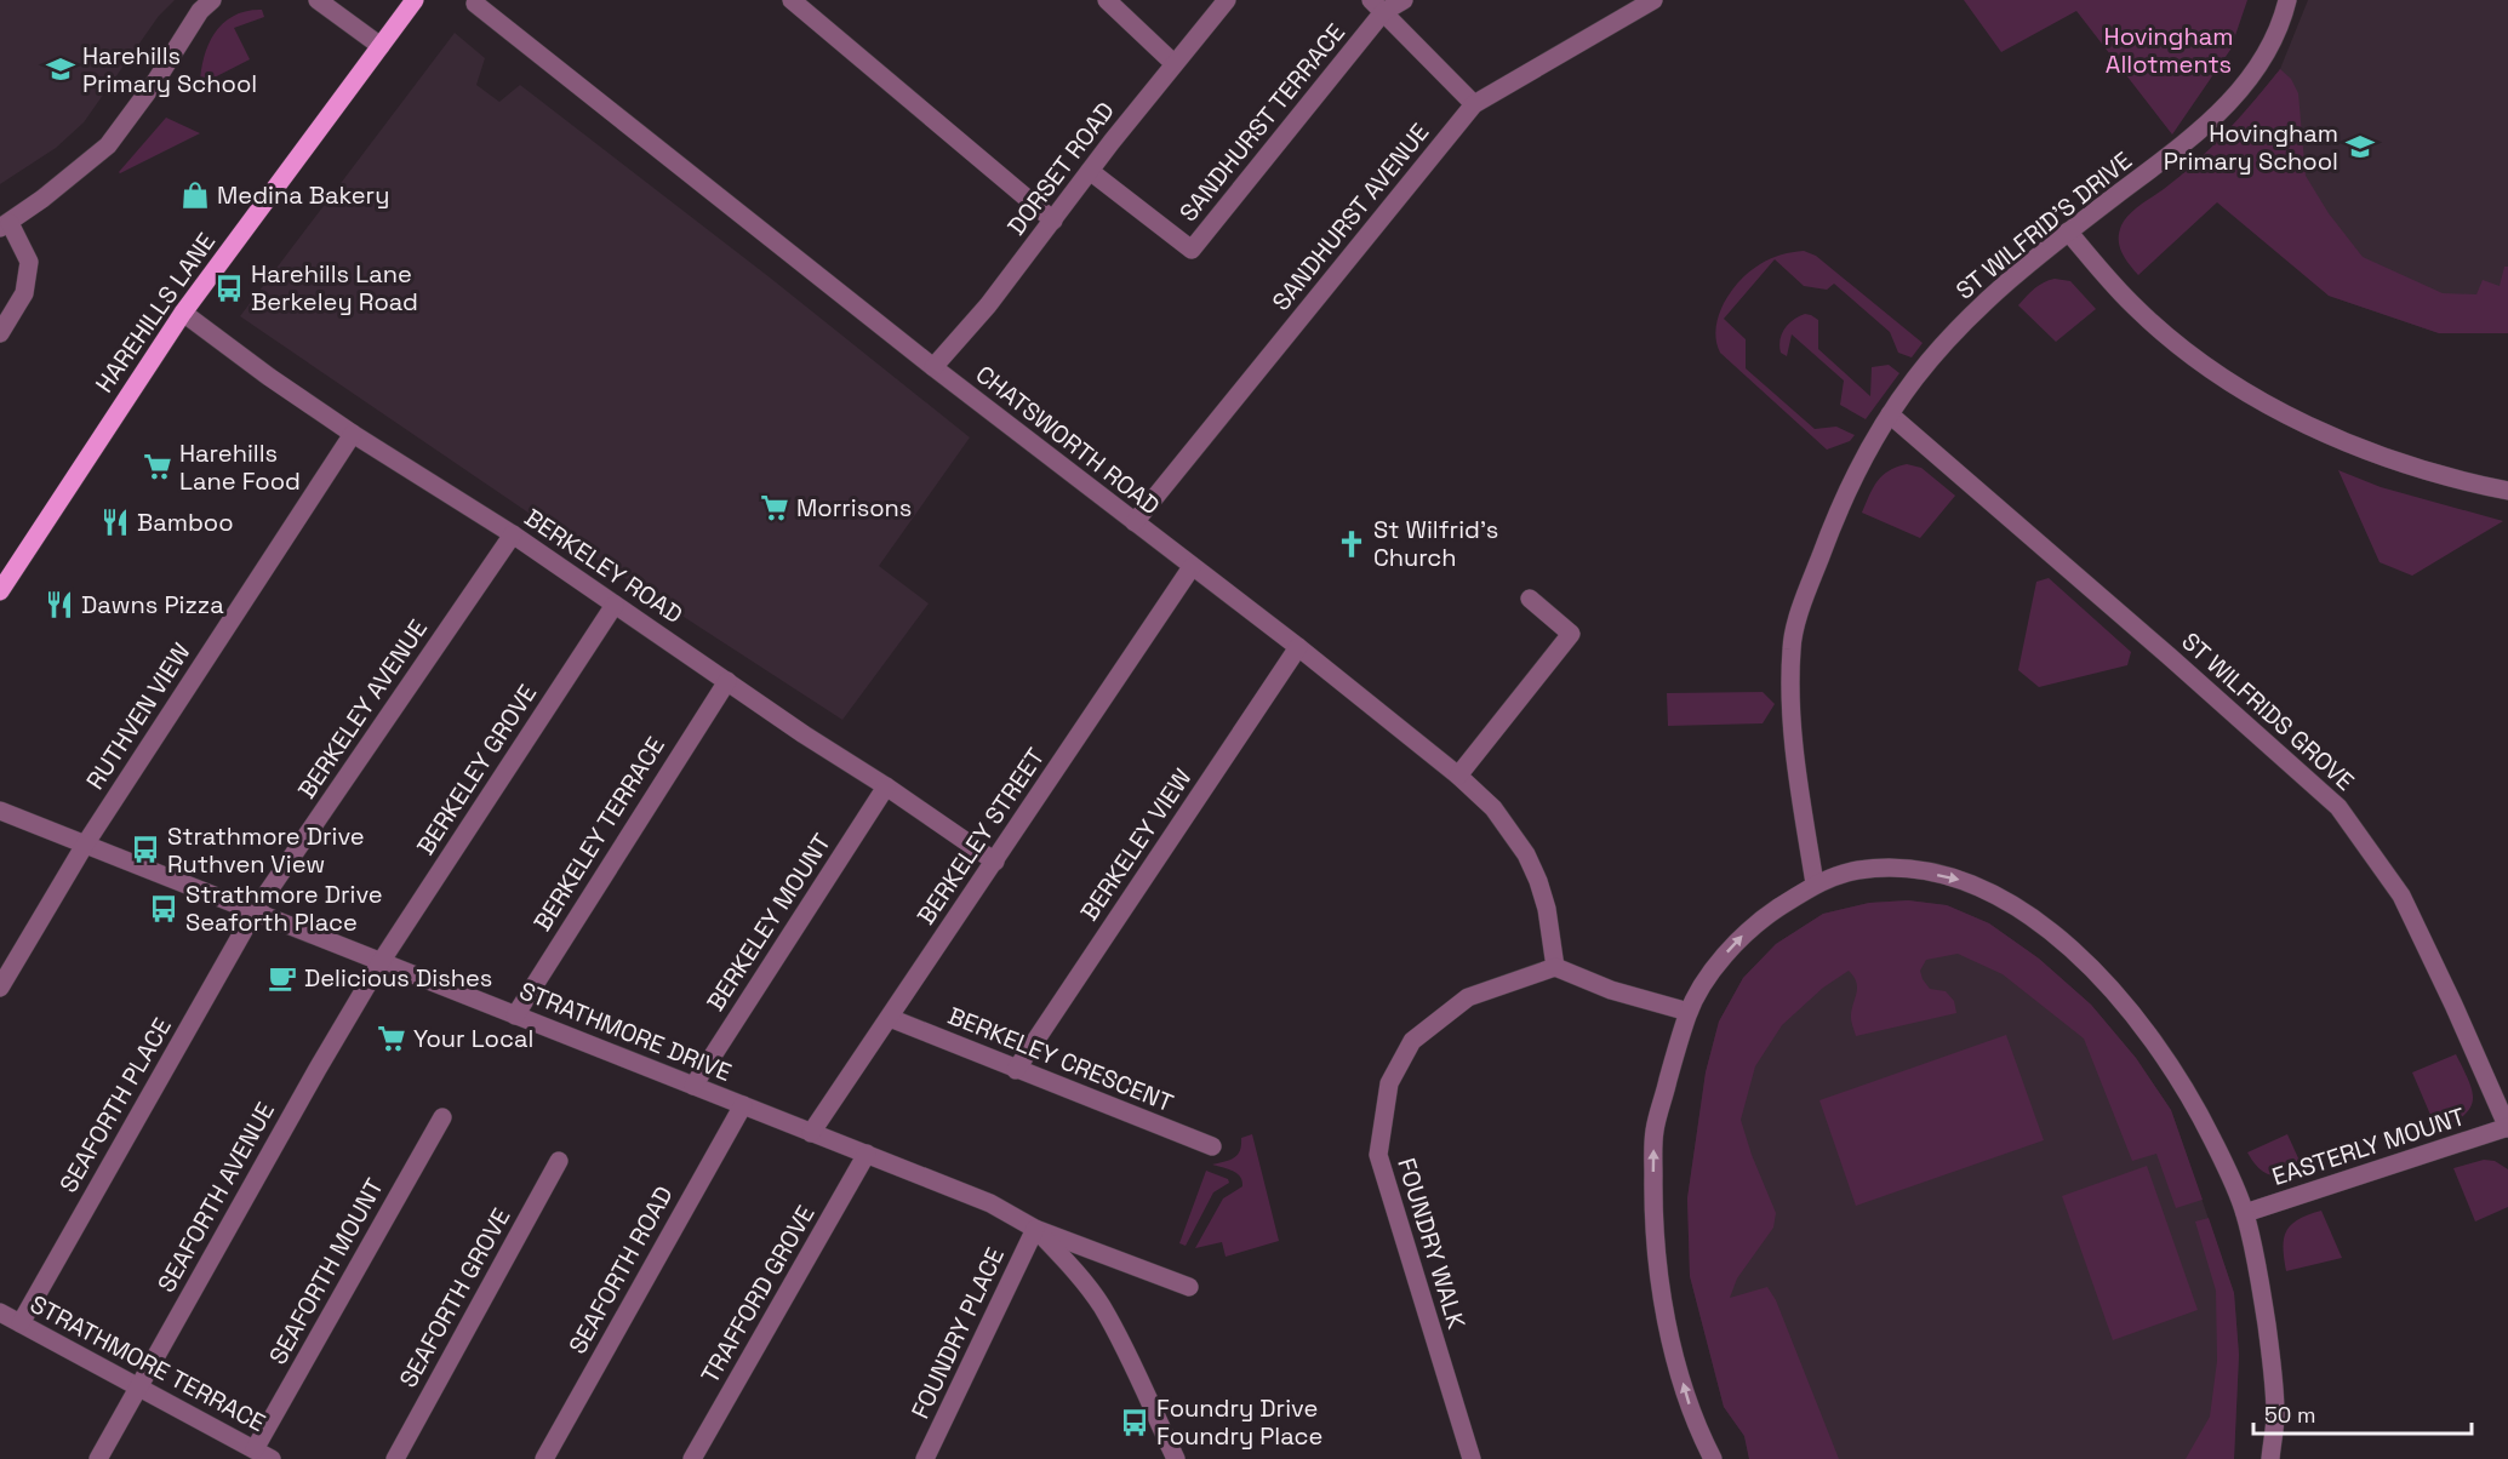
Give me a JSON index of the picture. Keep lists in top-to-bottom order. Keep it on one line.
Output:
{"streets":{"main road":["HAREHILLS LANE"],"street":["SANDHURST TERRACE","DORSET ROAD","SANDHURST AVENUE","ST WILFRID'S DRIVE","CHATSWORTH ROAD","BERKELEY ROAD","BERKELEY AVENUE","ST WILFRIDS GROVE","RUTHVEN VIEW","BERKELEY GROVE","BERKELEY TERRACE","BERKELEY STREET","BERKELEY VIEW","BERKELEY MOUNT","STRATHMORE DRIVE","BERKELEY CRESCENT","SEAFORTH PLACE","EASTERLY MOUNT","SEAFORTH AVENUE","FOUNDRY WALK","SEAFORTH ROAD","SEAFORTH MOUNT","TRAFFORD GROVE","SEAFORTH GROVE","FOUNDRY PLACE","STRATHMORE TERRACE"]},"crossings":[["SANDHURST TERRACE","DORSET ROAD"],["DORSET ROAD","CHATSWORTH ROAD"],["SANDHURST AVENUE","CHATSWORTH ROAD"],["ST WILFRID'S DRIVE","ST WILFRIDS GROVE"],["HAREHILLS LANE","BERKELEY ROAD"],["CHATSWORTH ROAD","BERKELEY STREET"],["CHATSWORTH ROAD","BERKELEY VIEW"],["CHATSWORTH ROAD","FOUNDRY WALK"],["BERKELEY ROAD","BERKELEY AVENUE"],["BERKELEY ROAD","RUTHVEN VIEW"],["BERKELEY ROAD","BERKELEY GROVE"],["BERKELEY ROAD","BERKELEY TERRACE"],["BERKELEY ROAD","BERKELEY STREET"],["BERKELEY ROAD","BERKELEY MOUNT"],["BERKELEY AVENUE","STRATHMORE DRIVE"],["BERKELEY AVENUE","SEAFORTH PLACE"],["ST WILFRIDS GROVE","EASTERLY MOUNT"],["RUTHVEN VIEW","STRATHMORE DRIVE"],["BERKELEY GROVE","STRATHMORE DRIVE"],["BERKELEY GROVE","SEAFORTH AVENUE"],["BERKELEY TERRACE","STRATHMORE DRIVE"],["BERKELEY STREET","STRATHMORE DRIVE"],["BERKELEY STREET","BERKELEY CRESCENT"],["BERKELEY VIEW","BERKELEY CRESCENT"],["BERKELEY MOUNT","STRATHMORE DRIVE"],["STRATHMORE DRIVE","SEAFORTH PLACE"],["STRATHMORE DRIVE","SEAFORTH AVENUE"],["STRATHMORE DRIVE","SEAFORTH ROAD"],["STRATHMORE DRIVE","TRAFFORD GROVE"],["STRATHMORE DRIVE","FOUNDRY PLACE"],["SEAFORTH PLACE","STRATHMORE TERRACE"],["SEAFORTH AVENUE","STRATHMORE TERRACE"],["SEAFORTH MOUNT","STRATHMORE TERRACE"]],"parks":["Hovingham Allotments"],"places":{"school or university":["Harehills Primary School","Hovingham Primary School"],"shop":["Medina Bakery"],"bus stop":["Harehills Lane Berkeley Road","Strathmore Drive Ruthven View","Strathmore Drive Seaforth Place","Foundry Drive Foundry Place"],"supermarket":["Harehills Lane Food","Morrisons","Your Local"],"restaurant":["Bamboo","Dawns Pizza"],"church":["St Wilfrid's Church"],"cafe":["Delicious Dishes"]},"scale_bar":"50 m"}
